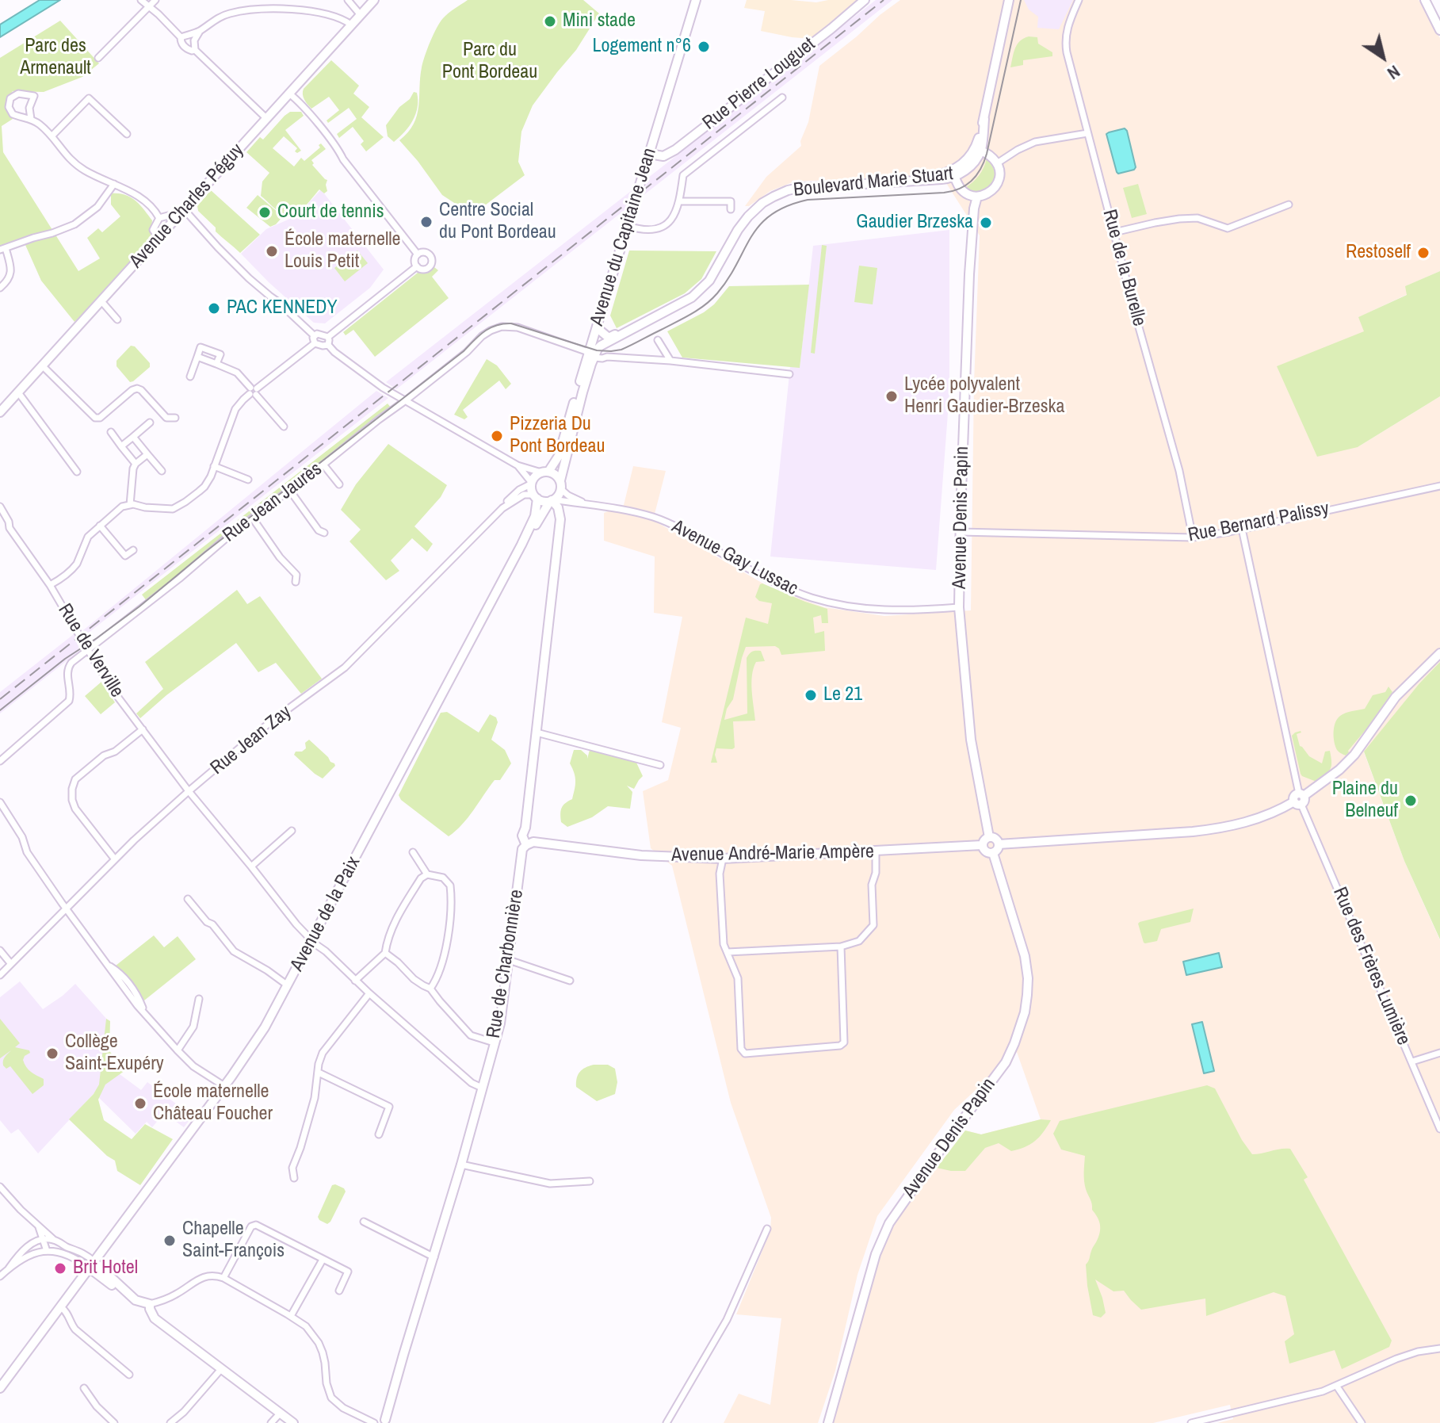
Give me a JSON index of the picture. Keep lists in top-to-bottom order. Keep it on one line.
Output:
{"streets":{"main road":["Rue Pierre Louguet","Boulevard Marie Stuart","Avenue Charles Péguy","Avenue du Capitaine Jean","Avenue Denis Papin","Avenue André-Marie Ampère","Avenue de la Paix","Rue de Charbonnière"],"street":["Rue de la Burelle","Rue Jean Jaurès","Rue Bernard Palissy","Avenue Gay Lussac","Rue de Verville","Rue Jean Zay","Rue des Frères Lumière"]},"crossings":[["Rue Pierre Louguet","Avenue du Capitaine Jean"],["Boulevard Marie Stuart","Avenue du Capitaine Jean"],["Boulevard Marie Stuart","Rue Jean Jaurès"],["Boulevard Marie Stuart","Avenue Denis Papin"],["Avenue du Capitaine Jean","Rue Jean Jaurès"],["Avenue du Capitaine Jean","Avenue Gay Lussac"],["Avenue du Capitaine Jean","Rue Jean Zay"],["Avenue du Capitaine Jean","Avenue de la Paix"],["Avenue du Capitaine Jean","Rue de Charbonnière"],["Rue de la Burelle","Rue Bernard Palissy"],["Rue Jean Jaurès","Rue de Verville"],["Avenue Denis Papin","Rue Bernard Palissy"],["Avenue Denis Papin","Avenue Gay Lussac"],["Avenue Denis Papin","Avenue André-Marie Ampère"],["Rue Bernard Palissy","Rue des Frères Lumière"],["Avenue Gay Lussac","Rue Jean Zay"],["Avenue Gay Lussac","Avenue de la Paix"],["Avenue Gay Lussac","Rue de Charbonnière"],["Rue de Verville","Rue Jean Zay"],["Rue de Verville","Avenue de la Paix"],["Rue de Verville","Rue de Charbonnière"],["Rue Jean Zay","Avenue de la Paix"],["Rue Jean Zay","Rue de Charbonnière"],["Avenue André-Marie Ampère","Rue de Charbonnière"],["Avenue de la Paix","Rue de Charbonnière"]],"parks":["Parc des Armenault","Parc du Pont Bordeau"],"places":["Mini stade","Logement n°6","Court de tennis","Centre Social du Pont Bordeau","Gaudier Brzeska","École maternelle Louis Petit","Restoself","PAC KENNEDY","Lycée polyvalent Henri Gaudier-Brzeska","Pizzeria Du Pont Bordeau","Le 21","Plaine du Belneuf","Collège Saint-Exupéry","École maternelle Château Foucher","Chapelle Saint-François","Brit Hotel"],"north":"bottom right"}
